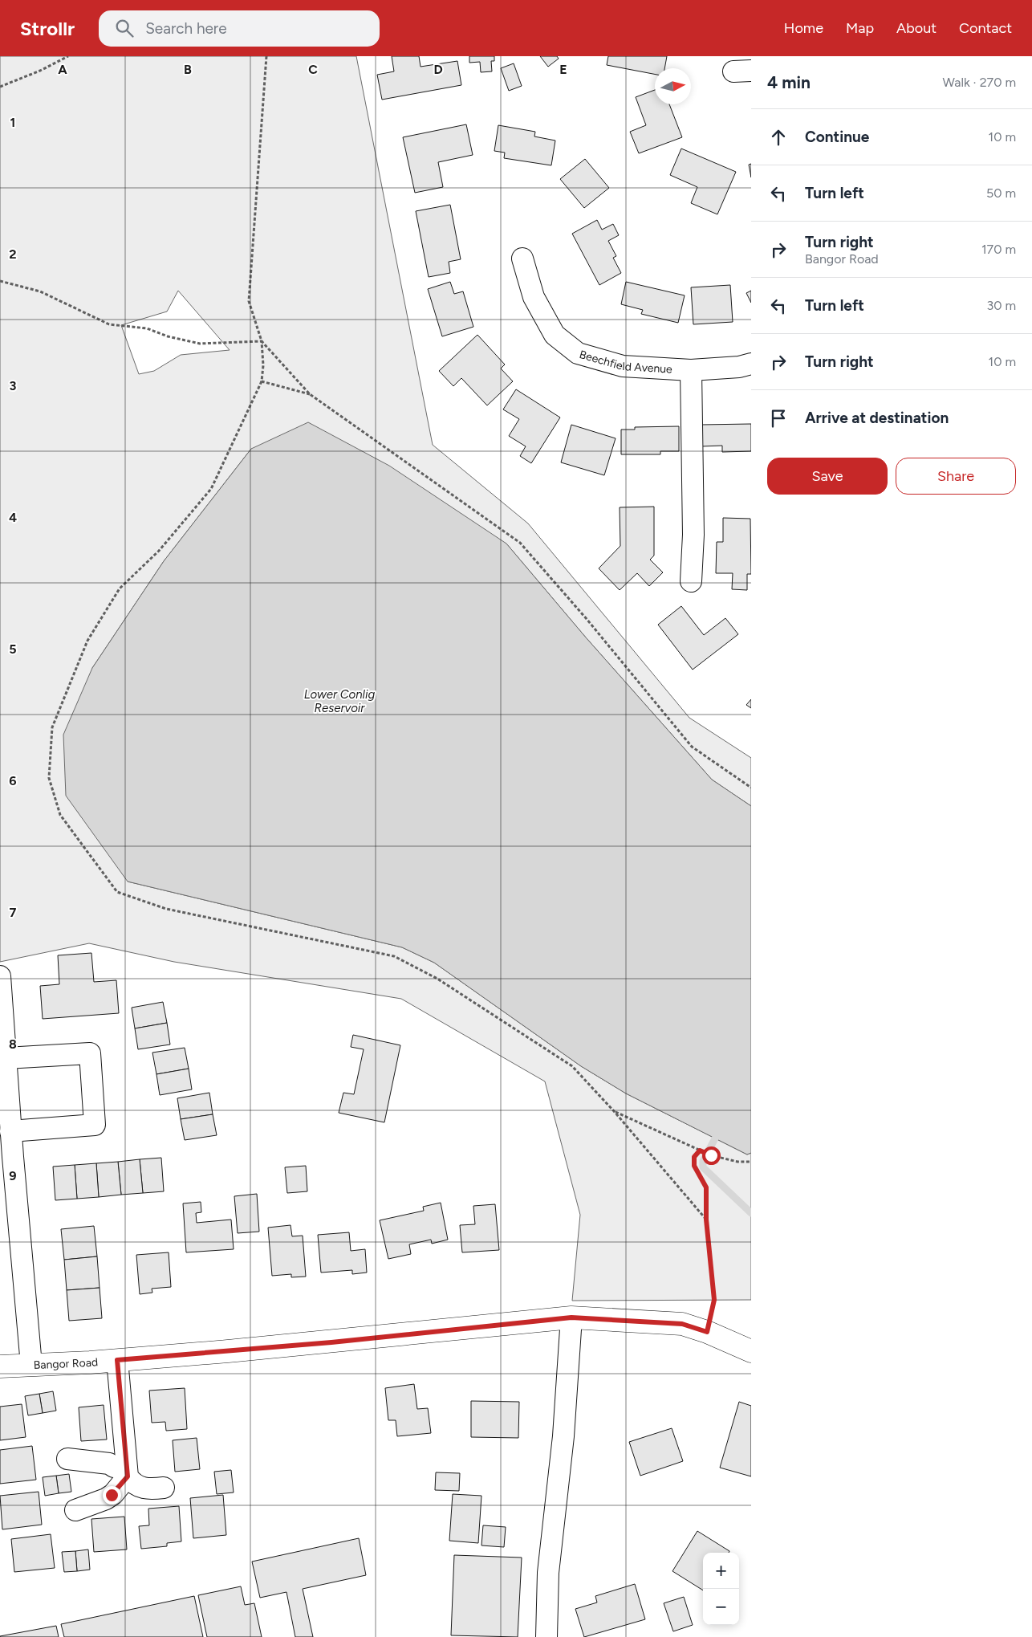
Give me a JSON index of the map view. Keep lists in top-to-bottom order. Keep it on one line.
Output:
{"streets":{"street":["Beechfield Avenue","Bangor Road"]},"water":["Lower Conlig Reservoir"],"north":"right","page":{"header":"Strollr","search":"Search here","nav":["Home","Map","About","Contact"],"heading":["4 min","Walk · 270 m"],"list":[["Continue","10 m"],["Turn left","50 m"],["Turn right","Bangor Road","170 m"],["Turn left","30 m"],["Turn right","10 m"],"Arrive at destination"],"buttons":["Save","Share"],"map_buttons":["+","−"]},"grid":{"columns":["A","B","C","D","E"],"rows":["1","2","3","4","5","6","7","8","9"]}}
